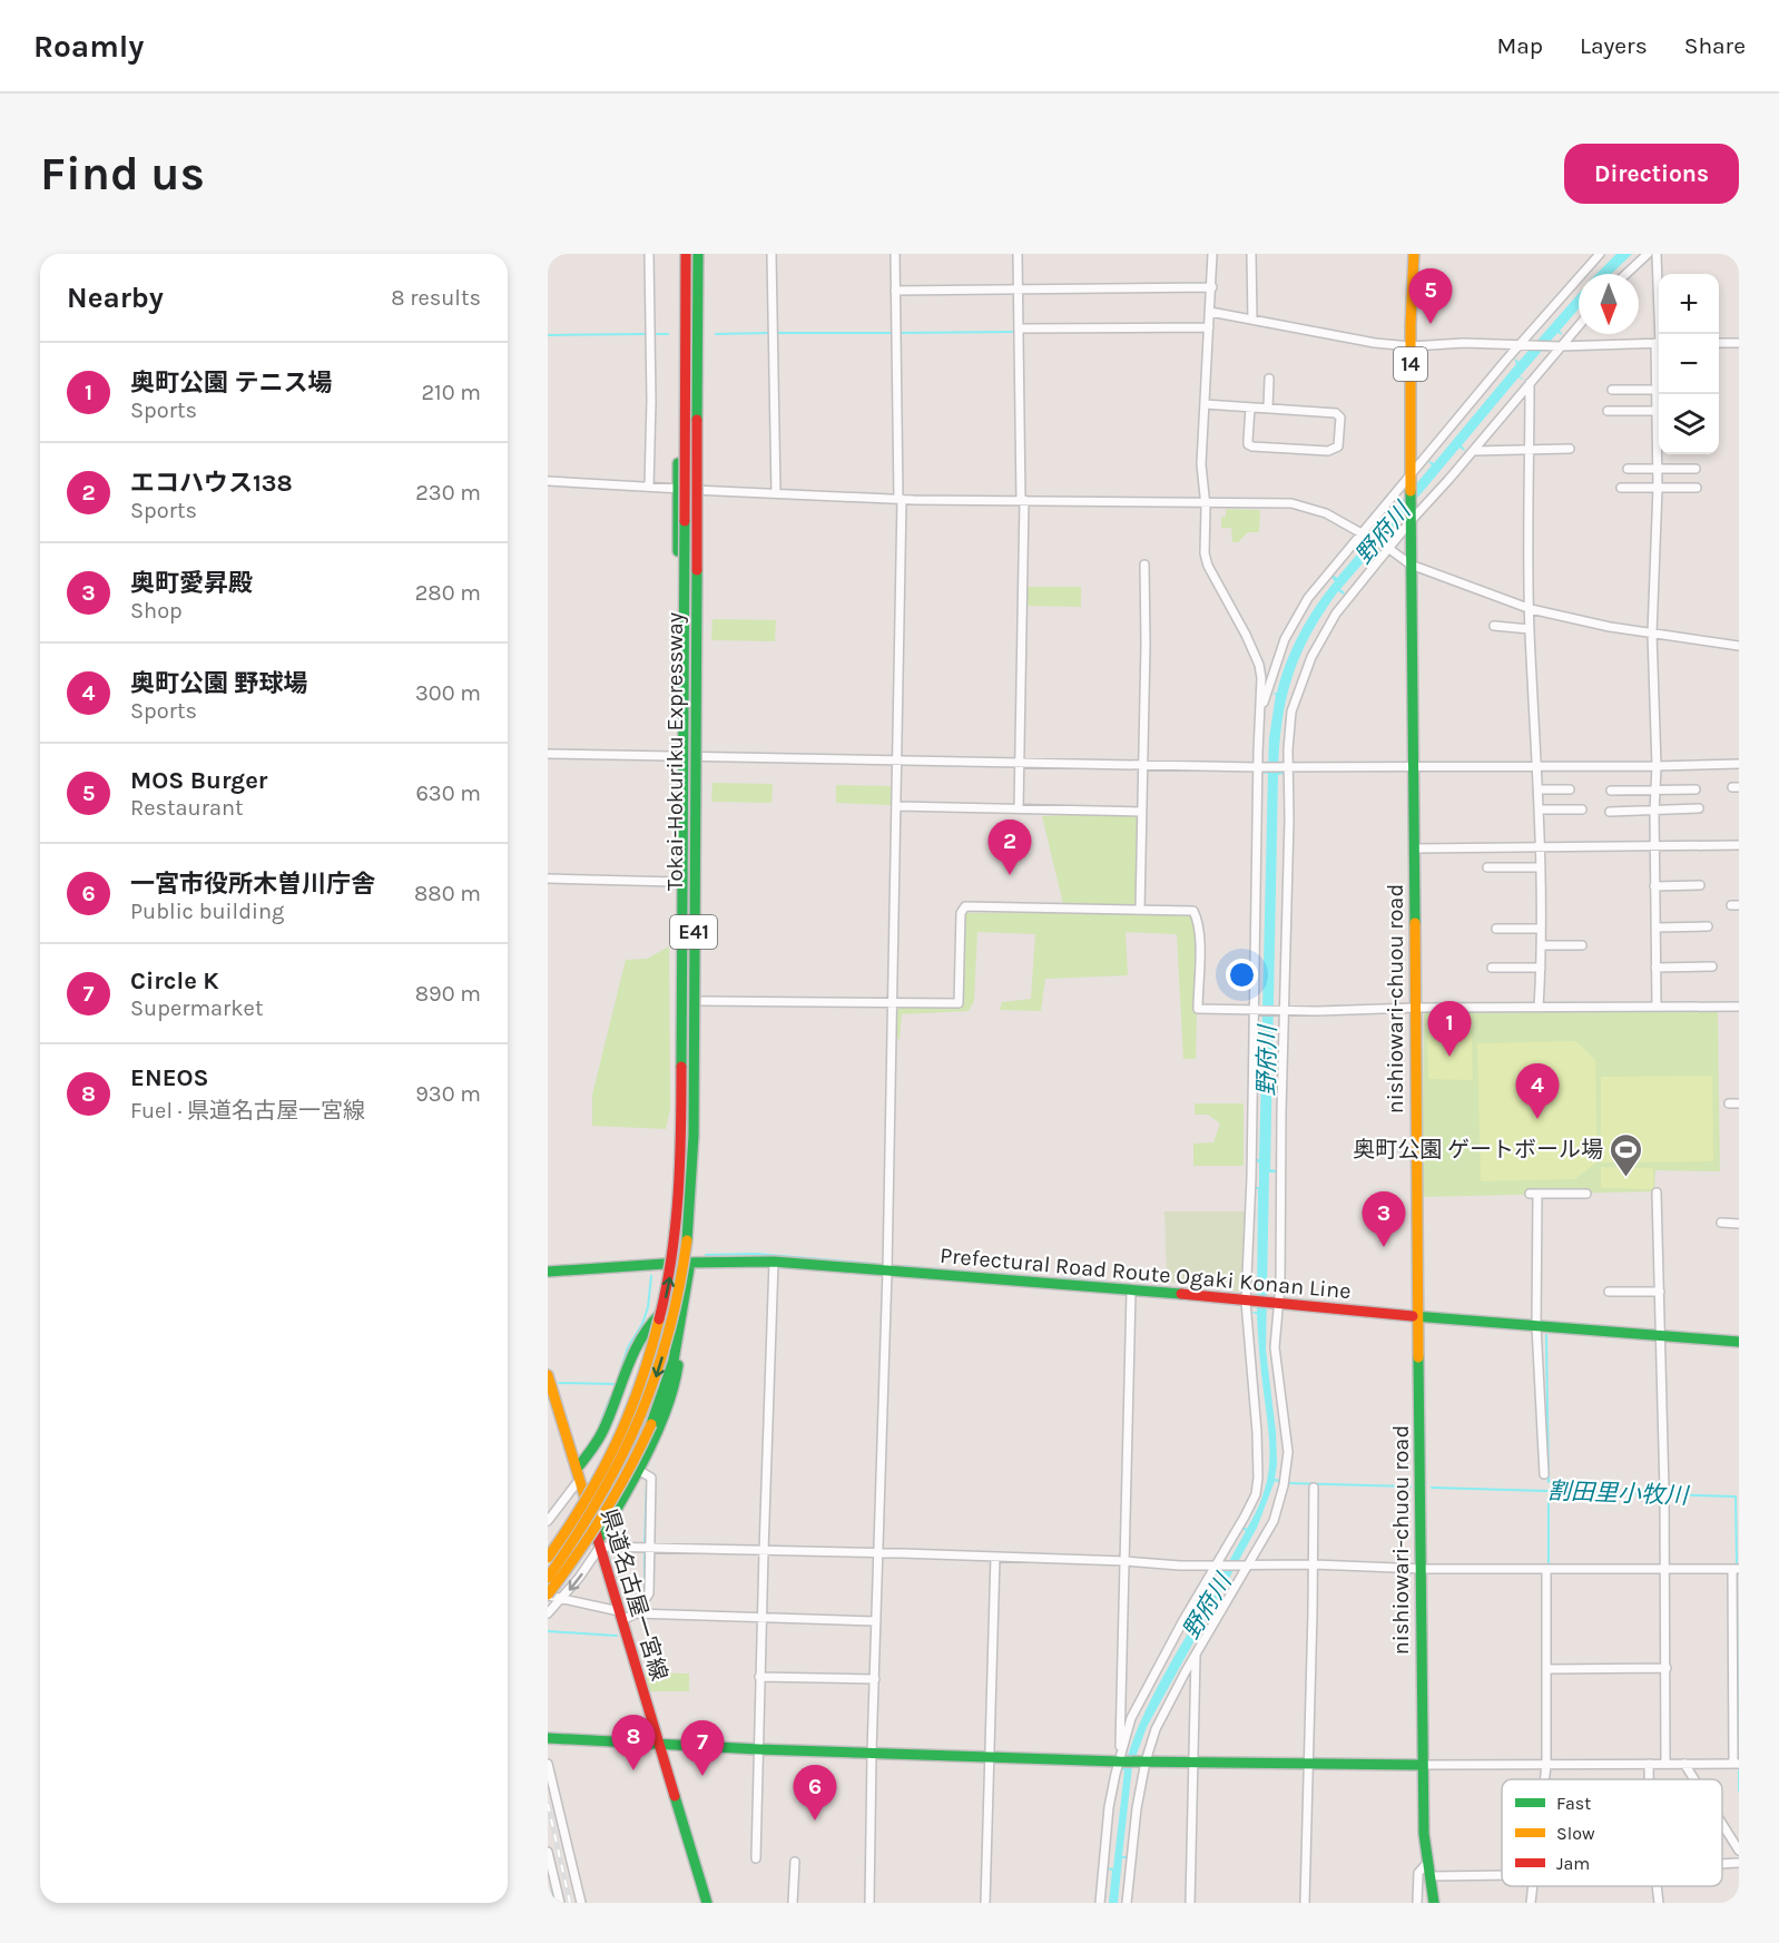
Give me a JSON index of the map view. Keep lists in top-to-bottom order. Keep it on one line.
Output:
{"streets":{"main road":["14","Tokai-Hokuriku Expressway","E41","nishiowari-chuou road","Prefectural Road Route Ogaki Konan Line","県道名古屋一宮線"]},"crossings":[["nishiowari-chuou road","Prefectural Road Route Ogaki Konan Line"]],"water":["野府川","割田里小牧川"],"places":{"sports":["奥町公園 ゲートボール場"]},"legend":["Fast","Slow","Jam"],"north":"bottom","page":{"header":"Roamly","nav":["Map","Layers","Share"],"buttons":"Directions","title":"Find us","heading":["Nearby","8 results"],"pins":["5","2","1","4","3","8","7","6"],"map_buttons":["+","−"],"list":[{"mark":"1","name":"奥町公園 テニス場","note":"Sports","value":"210 m"},{"mark":"2","name":"エコハウス138","note":"Sports","value":"230 m"},{"mark":"3","name":"奥町愛昇殿","note":"Shop","value":"280 m"},{"mark":"4","name":"奥町公園 野球場","note":"Sports","value":"300 m"},{"mark":"5","name":"MOS Burger","note":"Restaurant","value":"630 m"},{"mark":"6","name":"一宮市役所木曽川庁舎","note":"Public building","value":"880 m"},{"mark":"7","name":"Circle K","note":"Supermarket","value":"890 m"},{"mark":"8","name":"ENEOS","note":"Fuel · 県道名古屋一宮線","value":"930 m"}]}}
